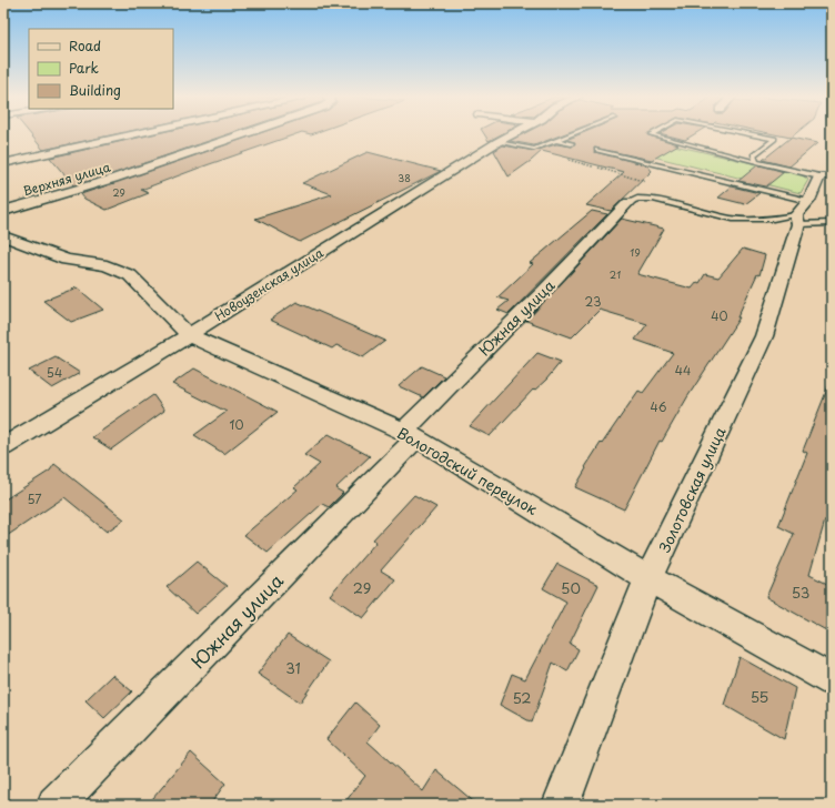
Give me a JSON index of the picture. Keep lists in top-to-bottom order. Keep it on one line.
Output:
{"streets":{"street":["Верхняя улица","Новоузенская улица","Южная улица","Вологодский переулок","Золотовская улица"]},"crossings":[["Новоузенская улица","Вологодский переулок"],["Южная улица","Вологодский переулок"],["Вологодский переулок","Золотовская улица"]],"house_numbers":["38","29","19","21","23","40","44","54","46","10","57","29","50","53","31","55","52"],"legend":["Road","Park","Building"]}
